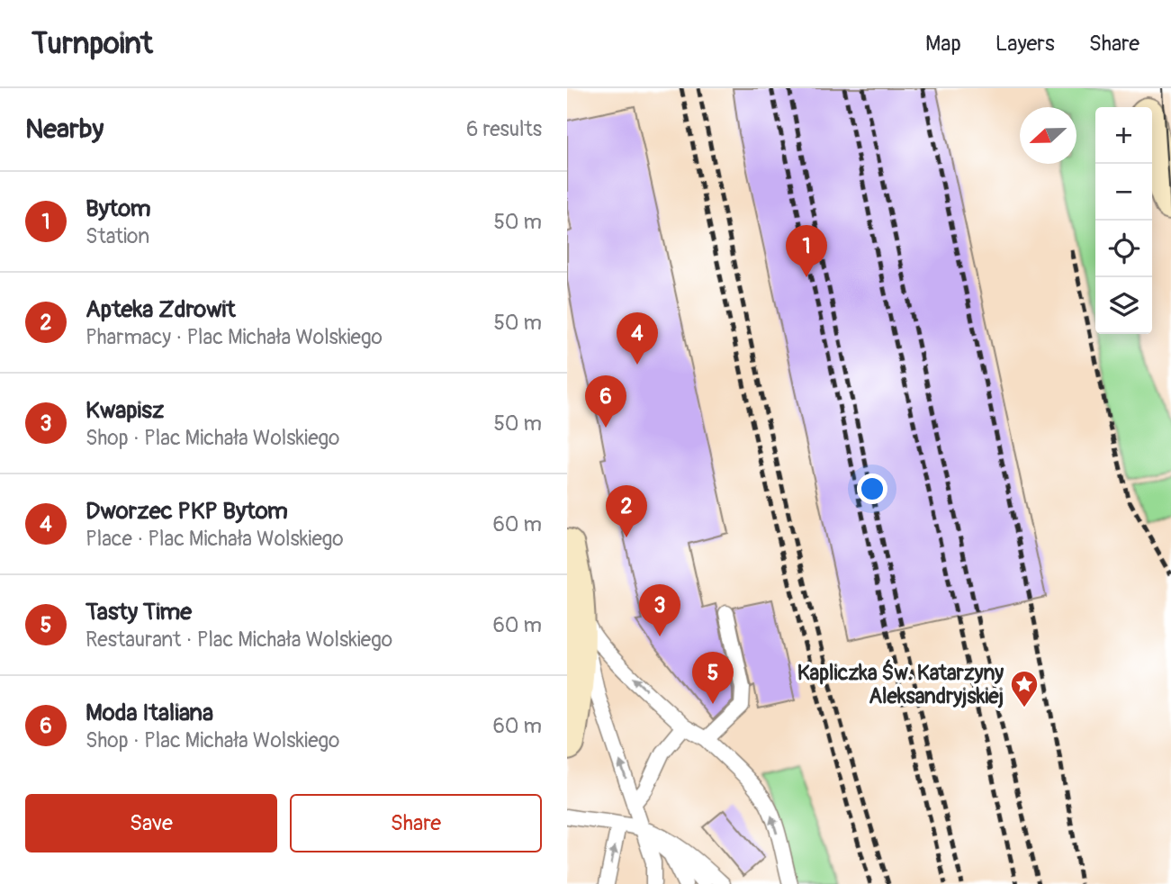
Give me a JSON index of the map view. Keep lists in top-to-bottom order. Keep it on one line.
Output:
{"places":{"place":["Kapliczka Św. Katarzyny Aleksandryjskiej"]},"north":"left","page":{"header":"Turnpoint","nav":["Map","Layers","Share"],"heading":["Nearby","6 results"],"map_buttons":["+","−"],"list":[{"mark":"1","name":"Bytom","note":"Station","value":"50 m"},{"mark":"2","name":"Apteka Zdrowit","note":"Pharmacy · Plac Michała Wolskiego","value":"50 m"},{"mark":"3","name":"Kwapisz","note":"Shop · Plac Michała Wolskiego","value":"50 m"},{"mark":"4","name":"Dworzec PKP Bytom","note":"Place · Plac Michała Wolskiego","value":"60 m"},{"mark":"5","name":"Tasty Time","note":"Restaurant · Plac Michała Wolskiego","value":"60 m"},{"mark":"6","name":"Moda Italiana","note":"Shop · Plac Michała Wolskiego","value":"60 m"}],"pins":["1","4","6","2","3","5"],"buttons":["Save","Share"]}}
